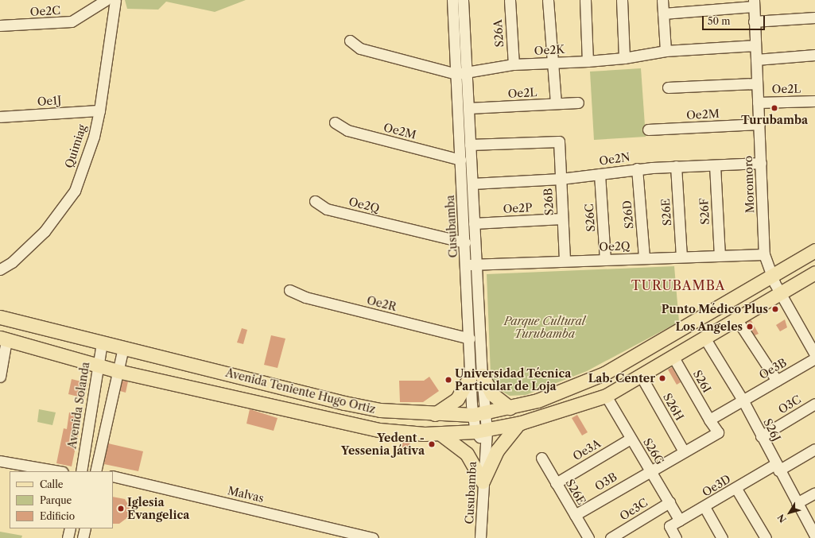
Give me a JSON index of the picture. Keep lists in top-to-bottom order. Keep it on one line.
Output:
{"streets":{"main road":["Avenida Teniente Hugo Ortiz"],"street":["Oe2C","S26A","Oe2K","Oe2L","Oe1J","Oe2M","Quimiag","Oe2N","Moromoro","S26B","Oe2Q","Oe2P","S26F","S26E","S26D","S26C","Cusubamba","Oe2R","Oe3B","S26I","O3C","Avenida Solanda","S26H","S26J","Oe3A","S26G","O3B","Oe3D","Malvas","Oe3C"]},"crossings":[["S26A","Oe2K"],["Oe2K","Moromoro"],["Oe2K","Cusubamba"],["Oe2L","Moromoro"],["Oe2L","Cusubamba"],["Oe1J","Quimiag"],["Oe2M","Moromoro"],["Oe2M","Cusubamba"],["Oe2N","Moromoro"],["Oe2N","S26B"],["Oe2N","S26F"],["Oe2N","S26E"],["Oe2N","S26D"],["Oe2N","S26C"],["Oe2N","Cusubamba"],["Moromoro","Oe2Q"],["Moromoro","Avenida Teniente Hugo Ortiz"],["S26B","Oe2Q"],["S26B","Oe2P"],["S26B","Cusubamba"],["Oe2Q","S26F"],["Oe2Q","S26E"],["Oe2Q","S26D"],["Oe2Q","S26C"],["Oe2Q","Cusubamba"],["Oe2P","Cusubamba"],["S26E","Oe3A"],["S26E","O3B"],["Cusubamba","Oe2R"],["Cusubamba","Avenida Teniente Hugo Ortiz"],["Oe3B","S26I"],["Oe3B","S26J"],["S26I","Avenida Teniente Hugo Ortiz"],["S26I","S26H"],["S26I","O3B"],["Avenida Teniente Hugo Ortiz","Avenida Solanda"],["Avenida Teniente Hugo Ortiz","S26H"],["Avenida Teniente Hugo Ortiz","S26J"],["Avenida Teniente Hugo Ortiz","S26G"],["O3C","S26J"],["S26H","O3B"],["S26J","Oe3D"],["Oe3A","S26G"],["S26G","O3B"],["S26G","Oe3D"],["S26G","Oe3C"]],"districts":["TURUBAMBA"],"parks":["Parque Cultural Turubamba"],"places":["Turubamba","Punto Médico Plus","Los Angeles","Lab. Center","Universidad Técnica Particular de Loja","Yedent - Yessenia Játiva","Iglesia Evangelica"],"legend":["Calle","Parque","Edificio"],"scale_bar":"50 m","north":"bottom left"}
